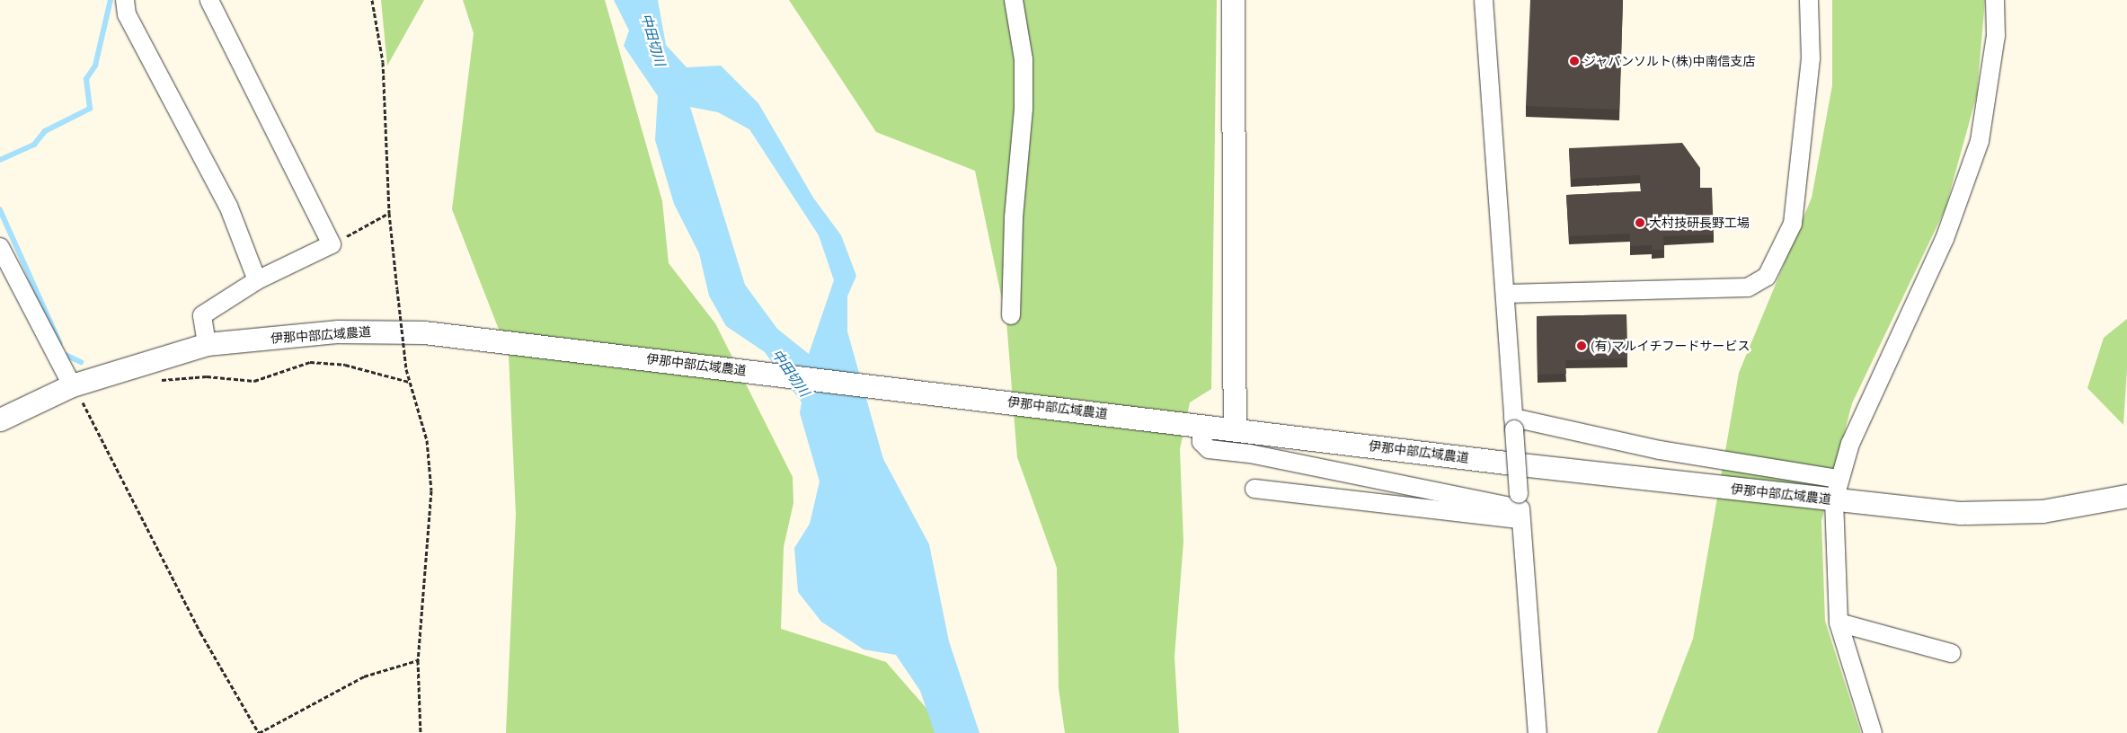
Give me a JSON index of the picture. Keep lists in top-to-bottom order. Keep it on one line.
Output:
{"streets":{"street":["伊那中部広域農道"]},"water":["中田切川"],"places":["ジャパンソルト(株)中南信支店","大村技研長野工場","(有)マルイチフードサービス"]}
